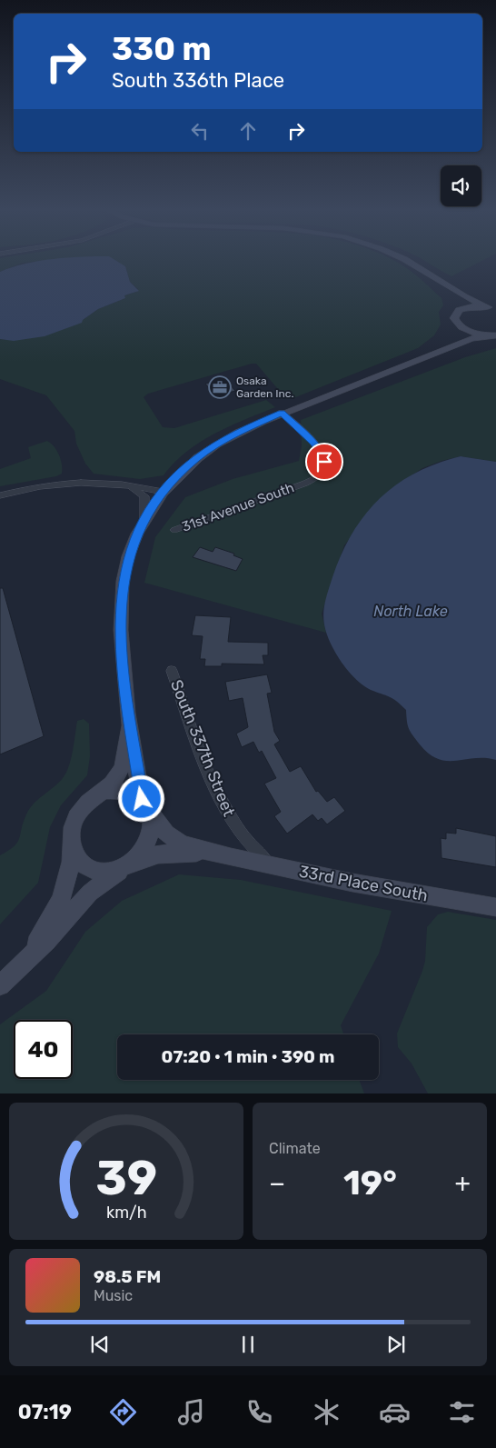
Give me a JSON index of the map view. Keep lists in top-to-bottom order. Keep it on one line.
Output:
{"streets":{"street":["31st Avenue South","South 337th Street","33rd Place South"]},"crossings":[["South 337th Street","33rd Place South"]],"water":["North Lake"],"places":{"office":["Osaka Garden Inc."]},"page":{"turn":["330 m","South 336th Place"],"limit":"40","trip":"07:20 · 1 min · 390 m","tile":"Climate","heat":["−","19°","+"],"song":["98.5 FM","Music"],"tabs":"07:19","gauge":["39","km/h"]}}
